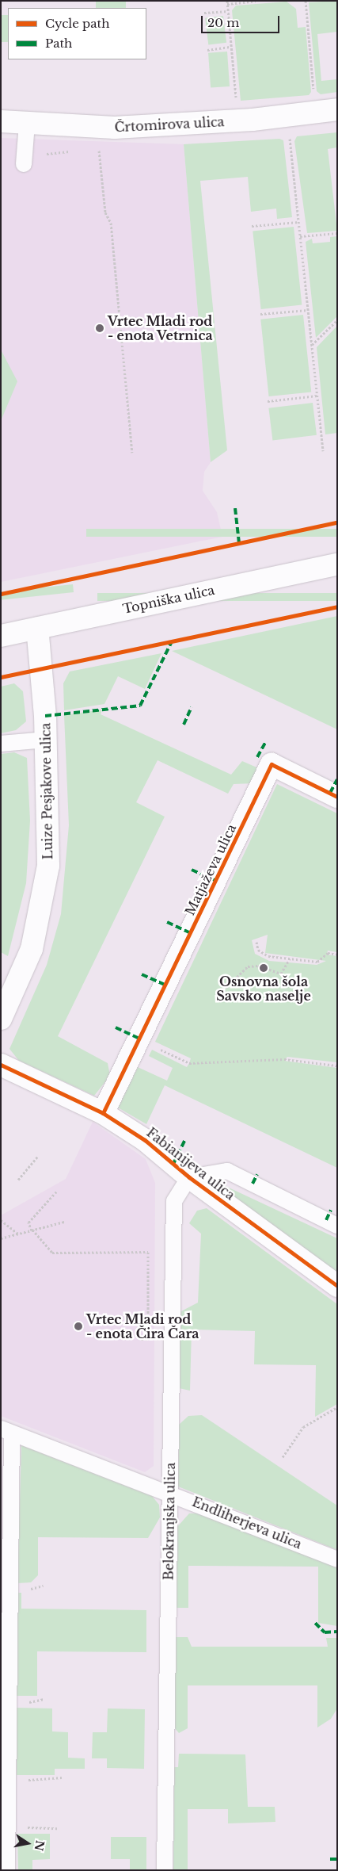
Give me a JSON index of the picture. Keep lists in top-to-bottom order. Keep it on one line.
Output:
{"streets":{"street":["Črtomirova ulica","Topniška ulica","Luize Pesjakove ulica","Matjaževa ulica","Fabianijeva ulica"],"lane":["Belokranjska ulica","Endliherjeva ulica"]},"crossings":[["Topniška ulica","Luize Pesjakove ulica"],["Matjaževa ulica","Fabianijeva ulica"],["Fabianijeva ulica","Belokranjska ulica"],["Belokranjska ulica","Endliherjeva ulica"]],"places":["Vrtec Mladi rod - enota Vetrnica","Osnovna šola Savsko naselje","Vrtec Mladi rod - enota Čira Čara"],"legend":["Cycle path","Path"],"scale_bar":"20 m","north":"right"}
